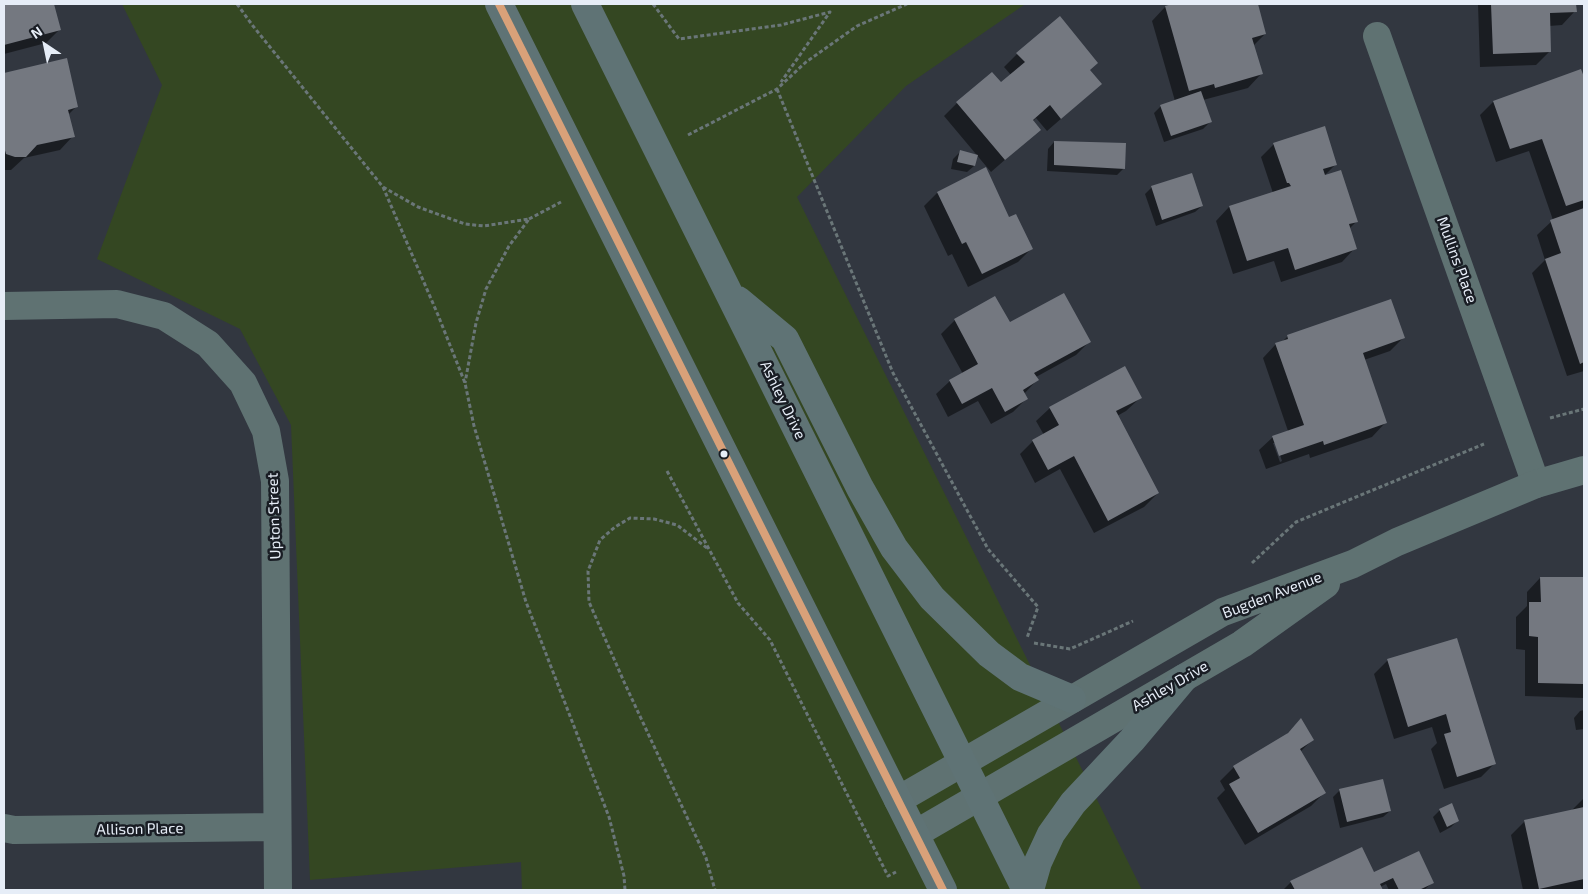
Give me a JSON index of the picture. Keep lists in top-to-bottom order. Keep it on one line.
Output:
{"streets":{"main road":["Ashley Drive"],"street":["Mullins Place","Upton Street","Bugden Avenue","Allison Place"]},"crossings":[["Mullins Place","Bugden Avenue"],["Ashley Drive","Bugden Avenue"],["Upton Street","Allison Place"]],"north":"top left"}
